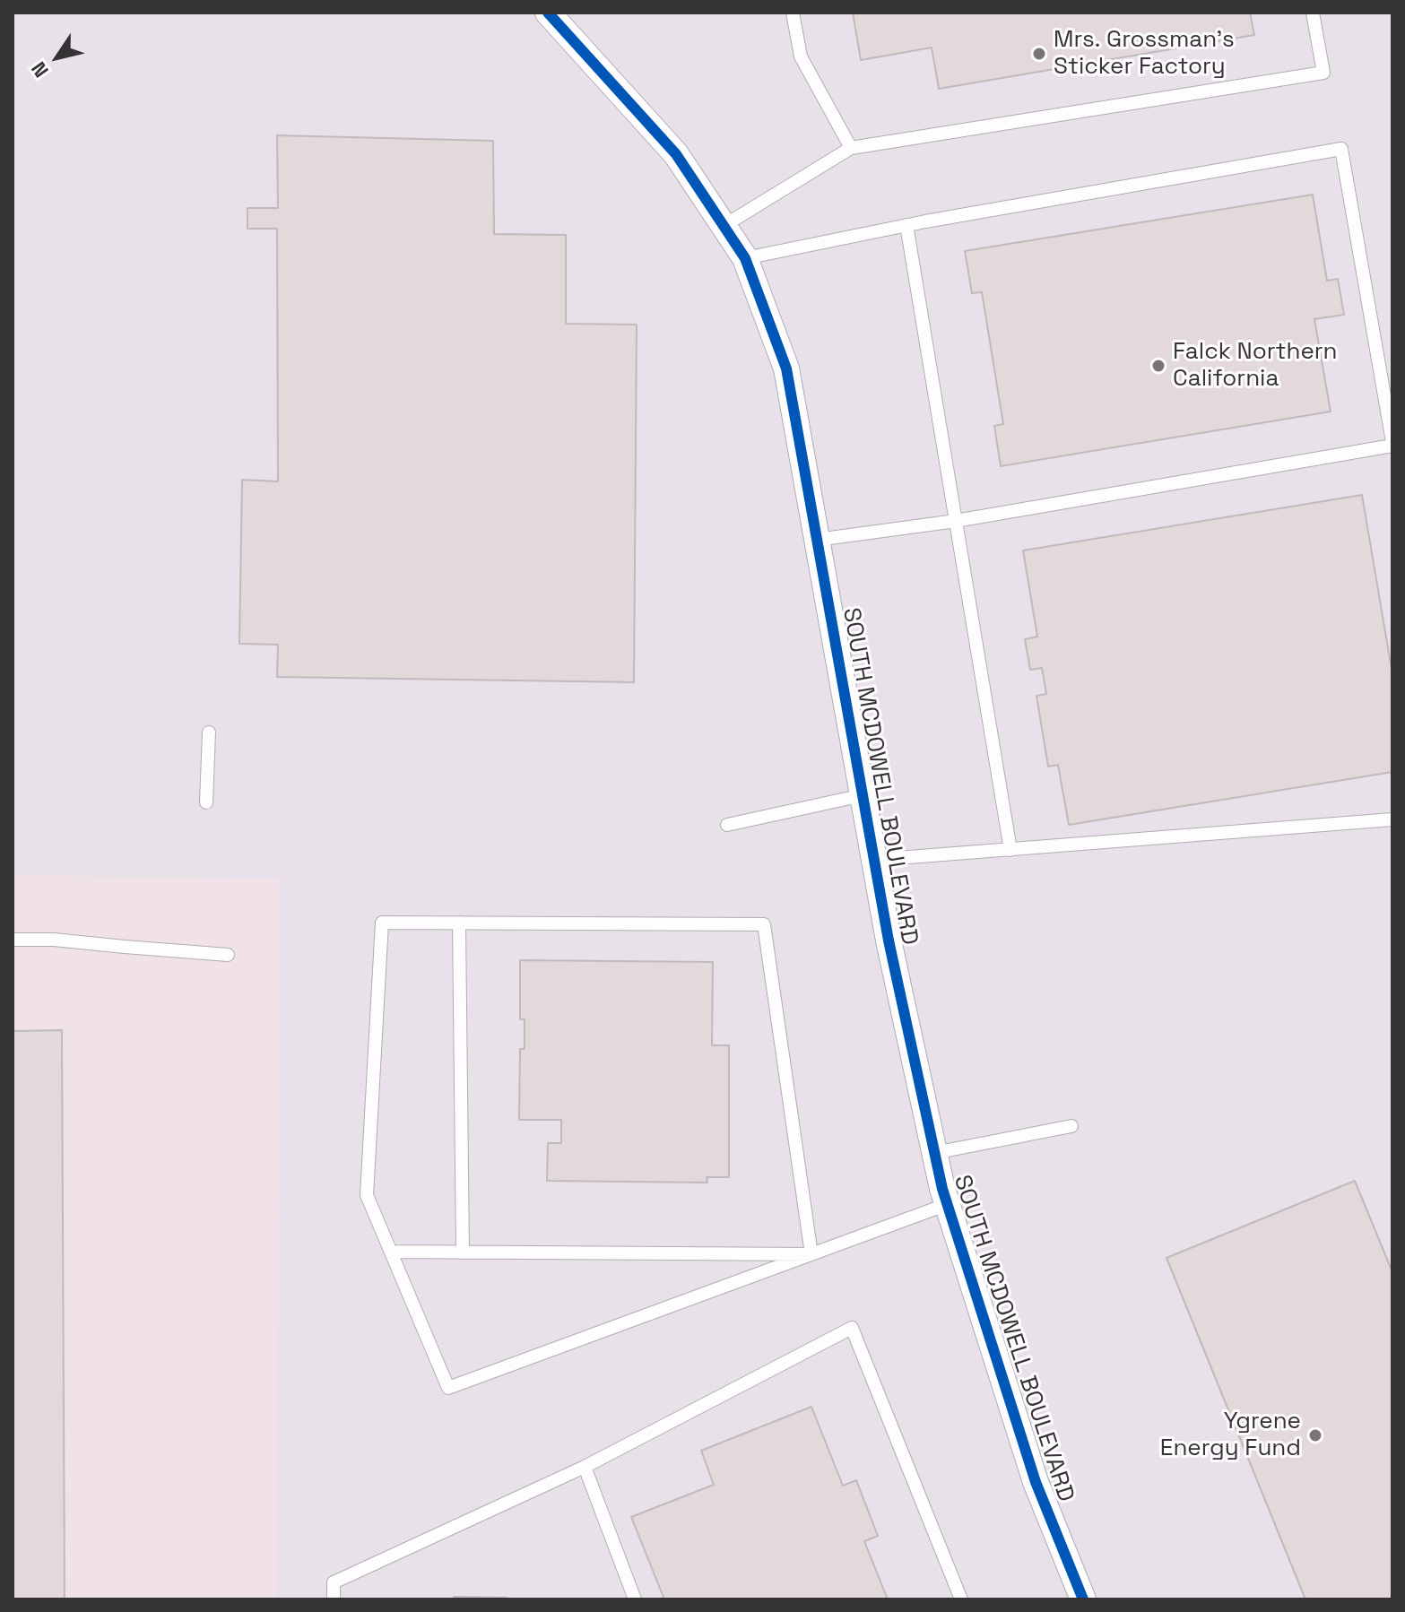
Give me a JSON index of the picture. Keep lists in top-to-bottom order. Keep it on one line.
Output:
{"streets":{"street":["SOUTH MCDOWELL BOULEVARD"]},"places":["Mrs. Grossman's Sticker Factory","Falck Northern California","Ygrene Energy Fund"],"north":"bottom left"}
